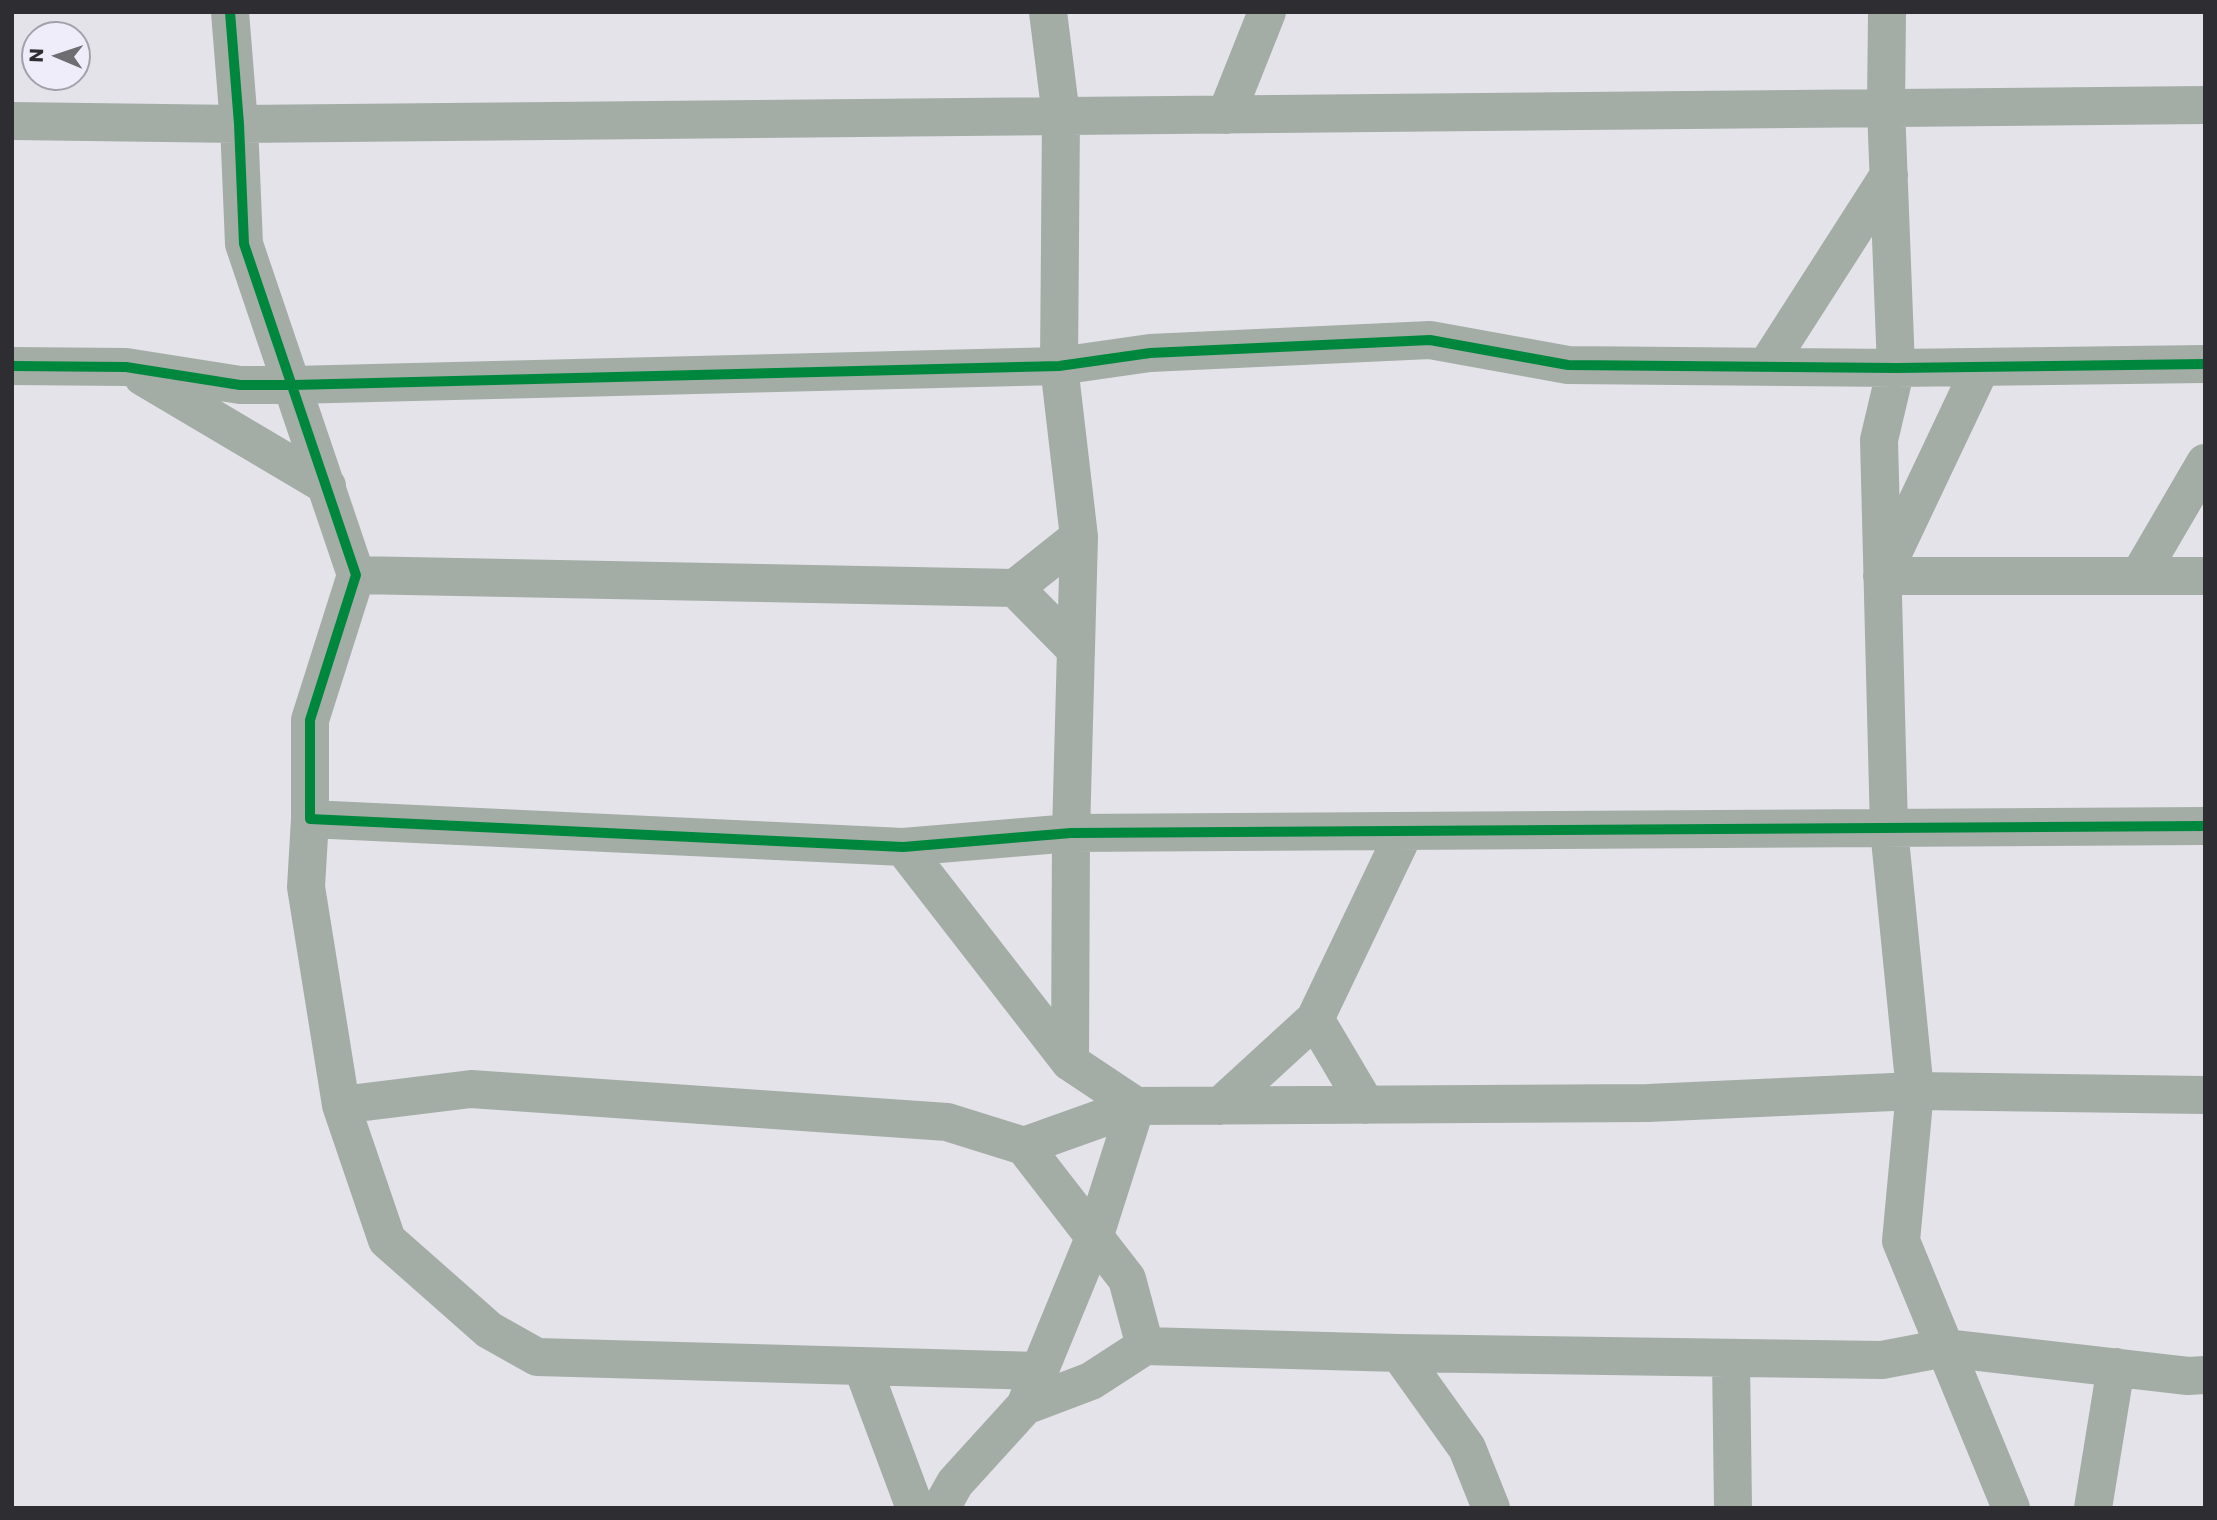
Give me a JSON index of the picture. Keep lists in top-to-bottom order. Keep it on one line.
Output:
{"north":"left"}
